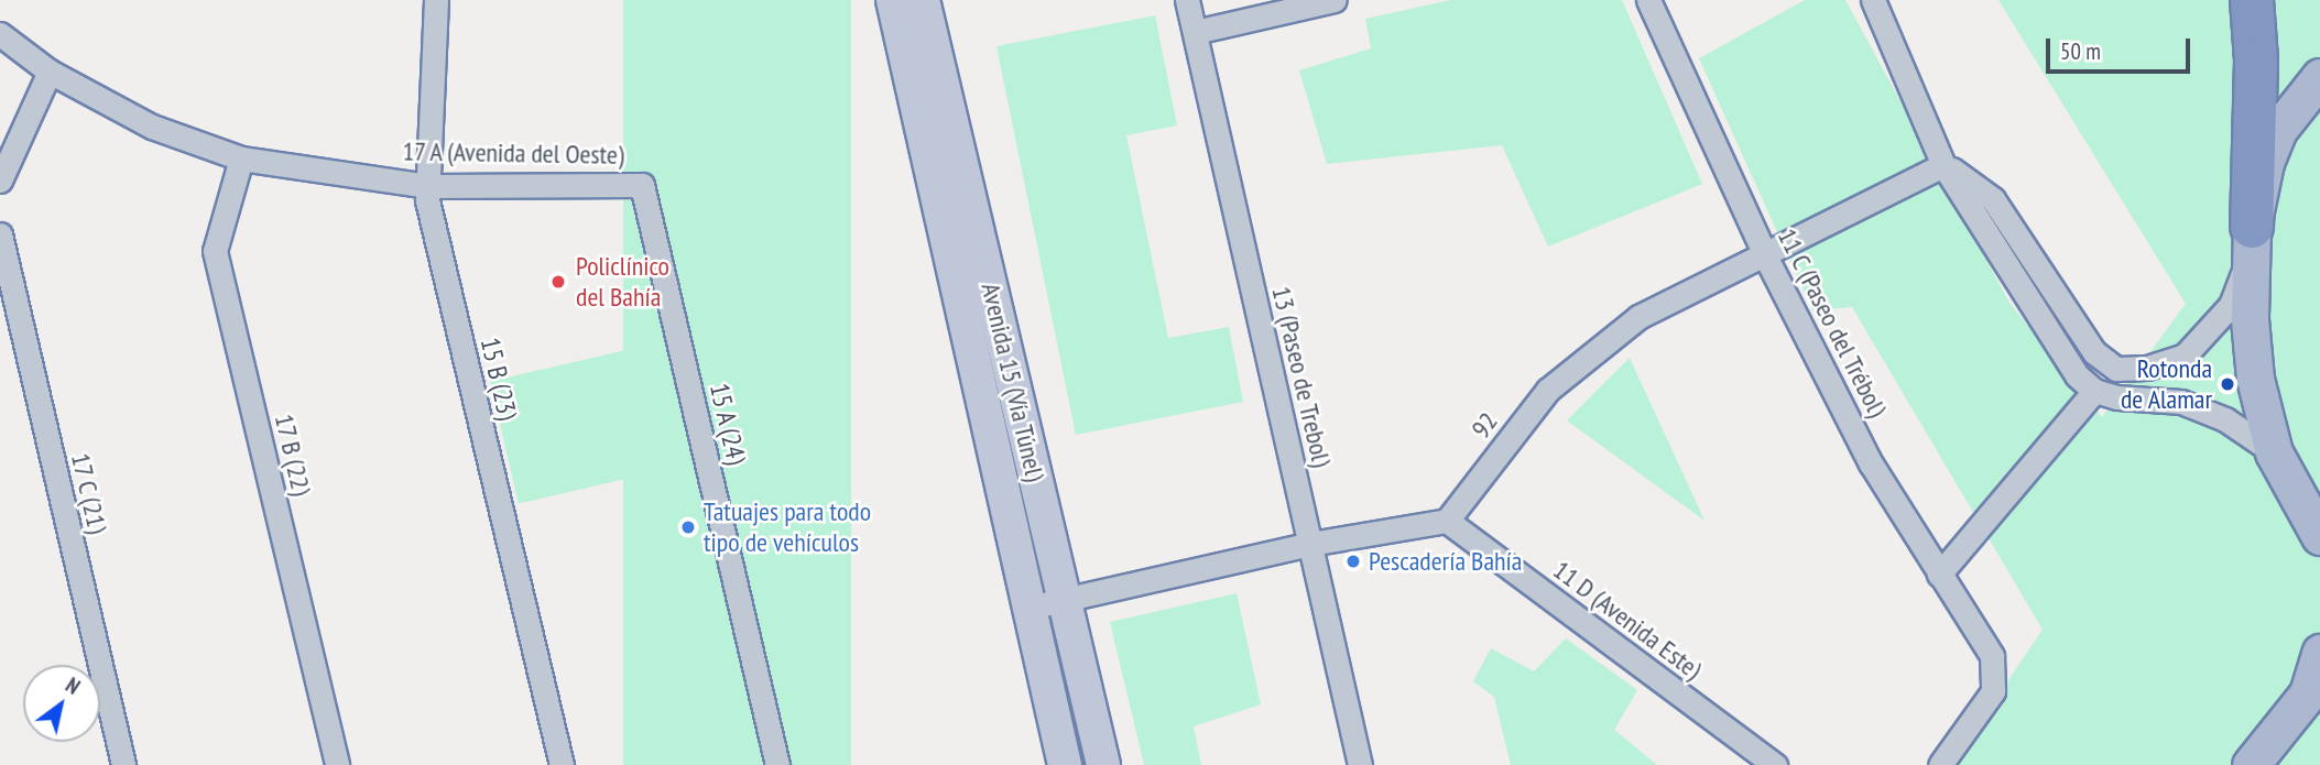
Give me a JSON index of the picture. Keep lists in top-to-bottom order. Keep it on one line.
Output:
{"streets":{"main road":["Avenida 15 (Vía Túnel)"],"street":["17 A (Avenida del Oeste)","11 C (Paseo del Trébol)","13 (Paseo de Trebol)","15 B (23)","15 A (24)","92","17 B (22)","17 C (21)","11 D (Avenida Este)"]},"crossings":[["17 A (Avenida del Oeste)","15 B (23)"],["17 A (Avenida del Oeste)","15 A (24)"],["17 A (Avenida del Oeste)","17 B (22)"],["11 C (Paseo del Trébol)","92"],["92","11 D (Avenida Este)"]],"places":["Policlínico del Bahía","Rotonda de Alamar","Tatuajes para todo tipo de vehículos","Pescadería Bahía"],"scale_bar":"50 m","north":"top right"}
